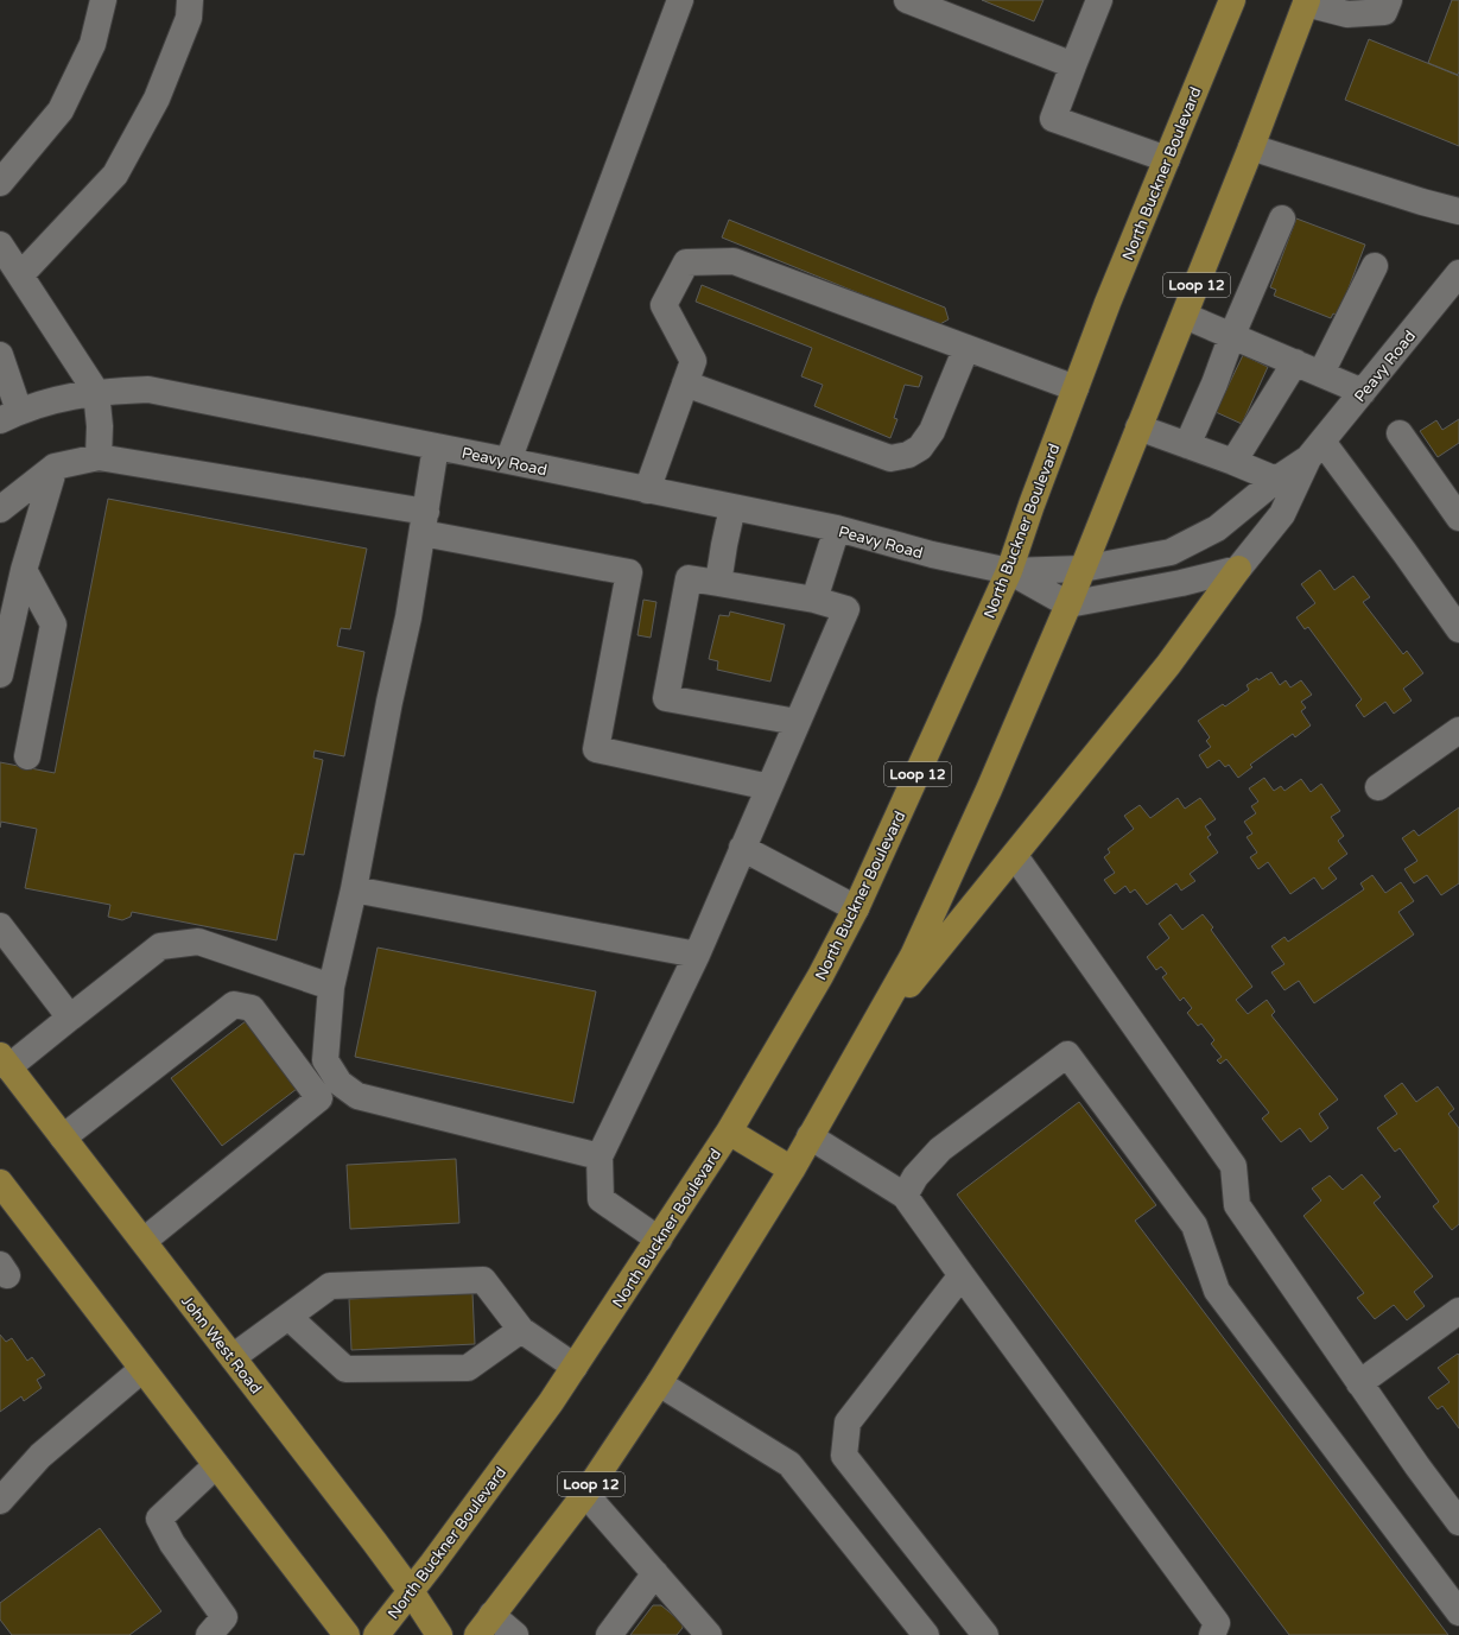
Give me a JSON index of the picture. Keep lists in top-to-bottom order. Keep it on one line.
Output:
{"streets":{"main road":["North Buckner Boulevard","Loop 12","John West Road"],"street":["Peavy Road"]},"crossings":[["North Buckner Boulevard","Peavy Road"],["North Buckner Boulevard","John West Road"],["Loop 12","Peavy Road"]]}
